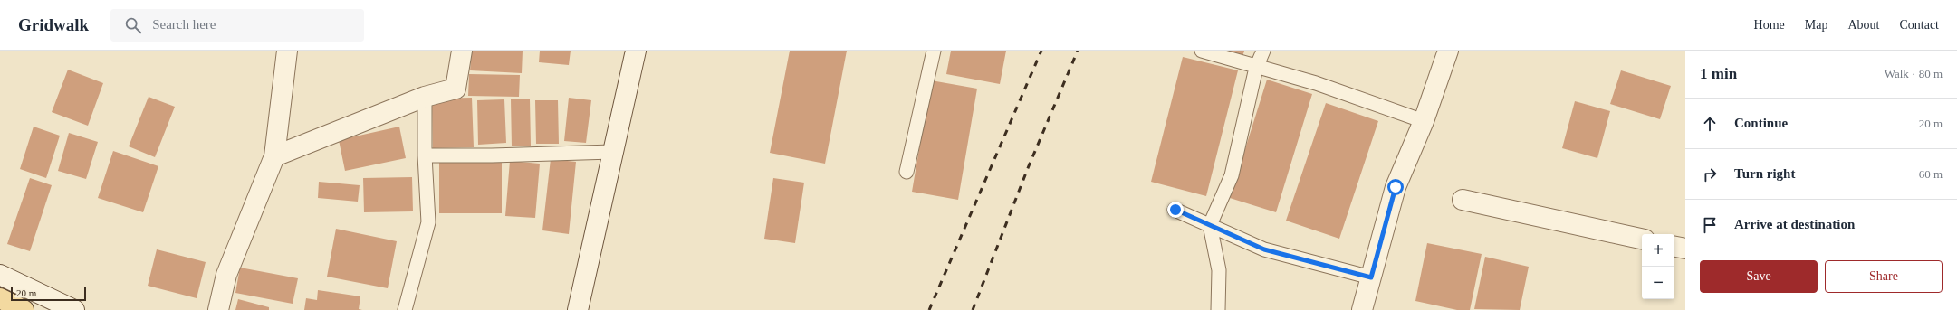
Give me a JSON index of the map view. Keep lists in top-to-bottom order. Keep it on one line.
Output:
{"scale_bar":"20 m","page":{"header":"Gridwalk","search":"Search here","nav":["Home","Map","About","Contact"],"heading":["1 min","Walk · 80 m"],"list":[["Continue","20 m"],["Turn right","60 m"],"Arrive at destination"],"map_buttons":["+","−"],"buttons":["Save","Share"],"scale":"20 m"}}
